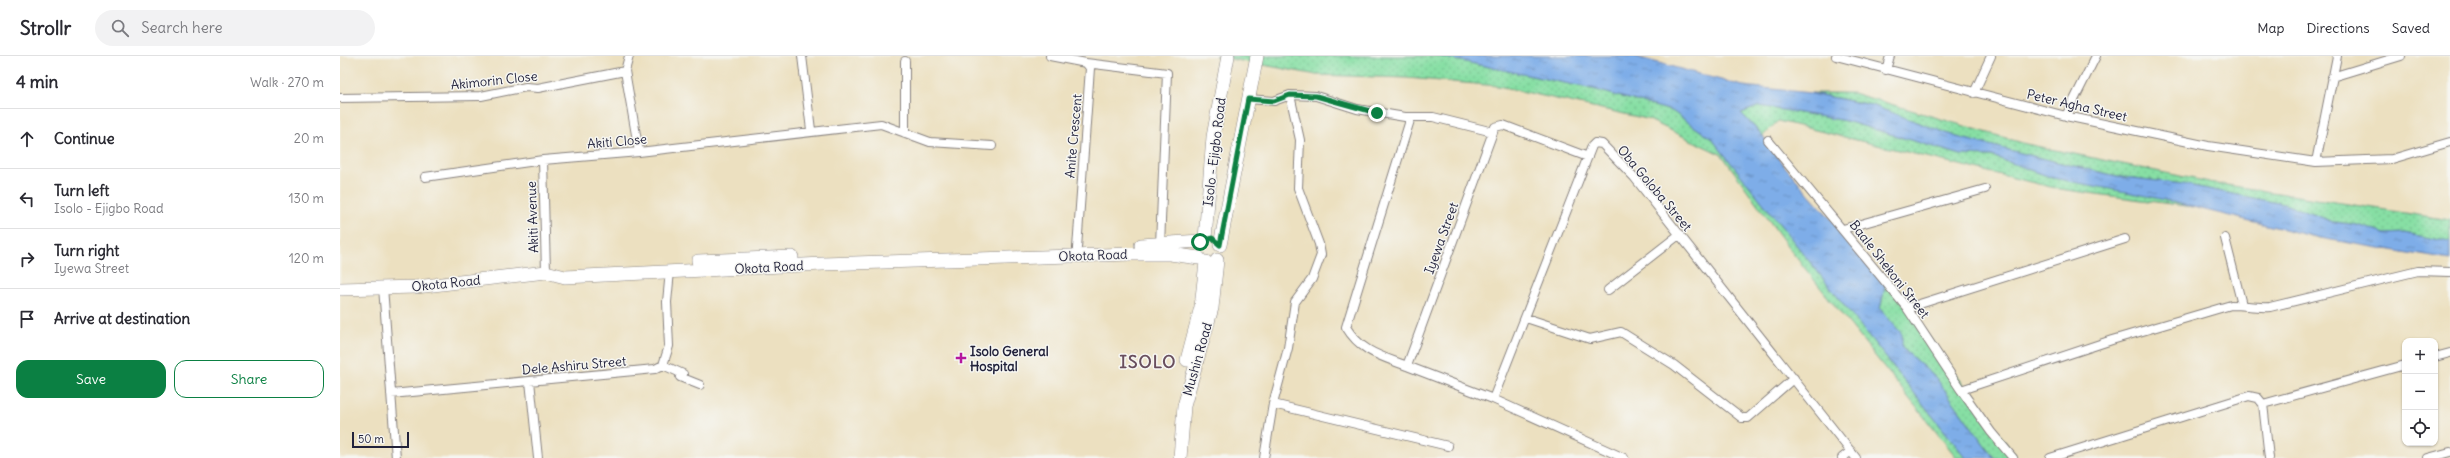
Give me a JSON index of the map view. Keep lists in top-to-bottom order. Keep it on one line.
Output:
{"streets":{"main road":["Isolo - Ejigbo Road","Okota Road","Mushin Road"],"street":["Akimorin Close","Peter Agha Street","Anite Crescent","Akiti Close","Oba Goloba Street","Akiti Avenue","Iyewa Street","Baale Shekoni Street","Dele Ashiru Street"]},"crossings":[["Akiti Close","Akiti Avenue"],["Isolo - Ejigbo Road","Okota Road"],["Isolo - Ejigbo Road","Mushin Road"],["Akiti Avenue","Okota Road"],["Okota Road","Mushin Road"]],"districts":["ISOLO"],"places":{"health":["Isolo General Hospital"]},"scale_bar":"50 m","page":{"header":"Strollr","search":"Search here","nav":["Map","Directions","Saved"],"heading":["4 min","Walk · 270 m"],"list":[["Continue","20 m"],["Turn left","Isolo - Ejigbo Road","130 m"],["Turn right","Iyewa Street","120 m"],"Arrive at destination"],"map_buttons":["+","−"],"buttons":["Save","Share"],"scale":"50 m"}}
